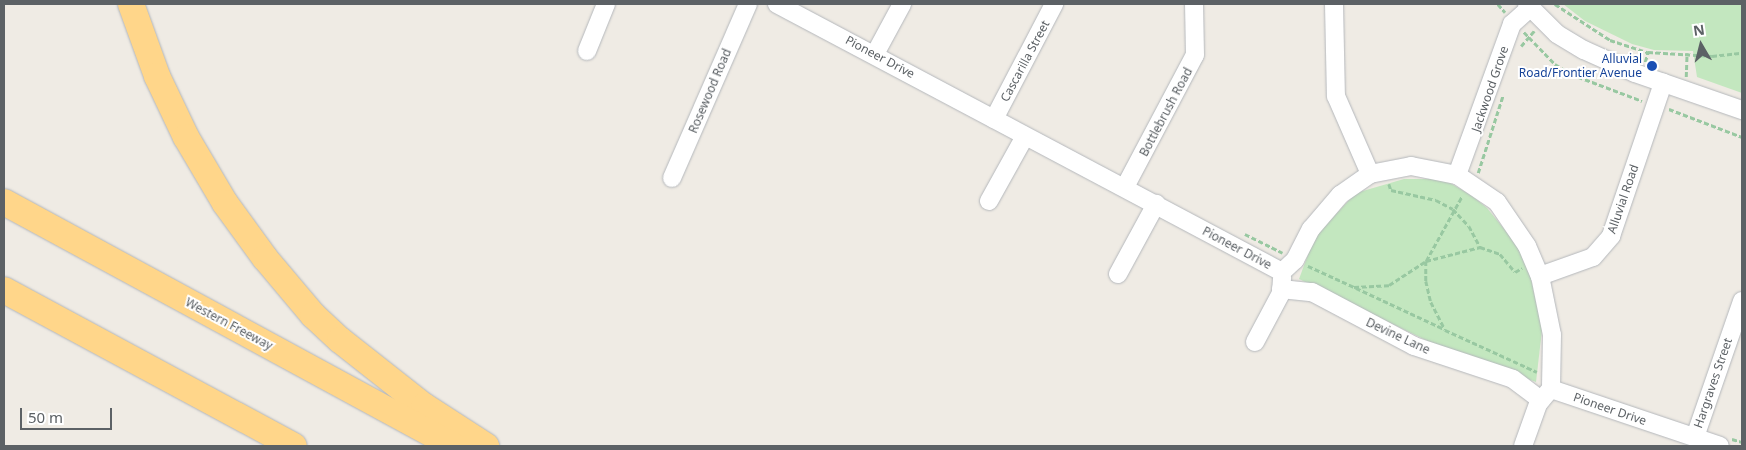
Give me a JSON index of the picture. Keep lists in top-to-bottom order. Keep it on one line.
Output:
{"streets":{"highway":["Western Freeway"],"street":["Pioneer Drive","Cascarilla Street","Jackwood Grove","Rosewood Road","Bottlebrush Road","Alluvial Road","Devine Lane","Hargraves Street"]},"crossings":[["Pioneer Drive","Cascarilla Street"],["Pioneer Drive","Jackwood Grove"],["Pioneer Drive","Bottlebrush Road"],["Pioneer Drive","Alluvial Road"],["Pioneer Drive","Devine Lane"],["Pioneer Drive","Hargraves Street"]],"places":["Alluvial Road/Frontier Avenue"],"scale_bar":"50 m","north":"top"}
